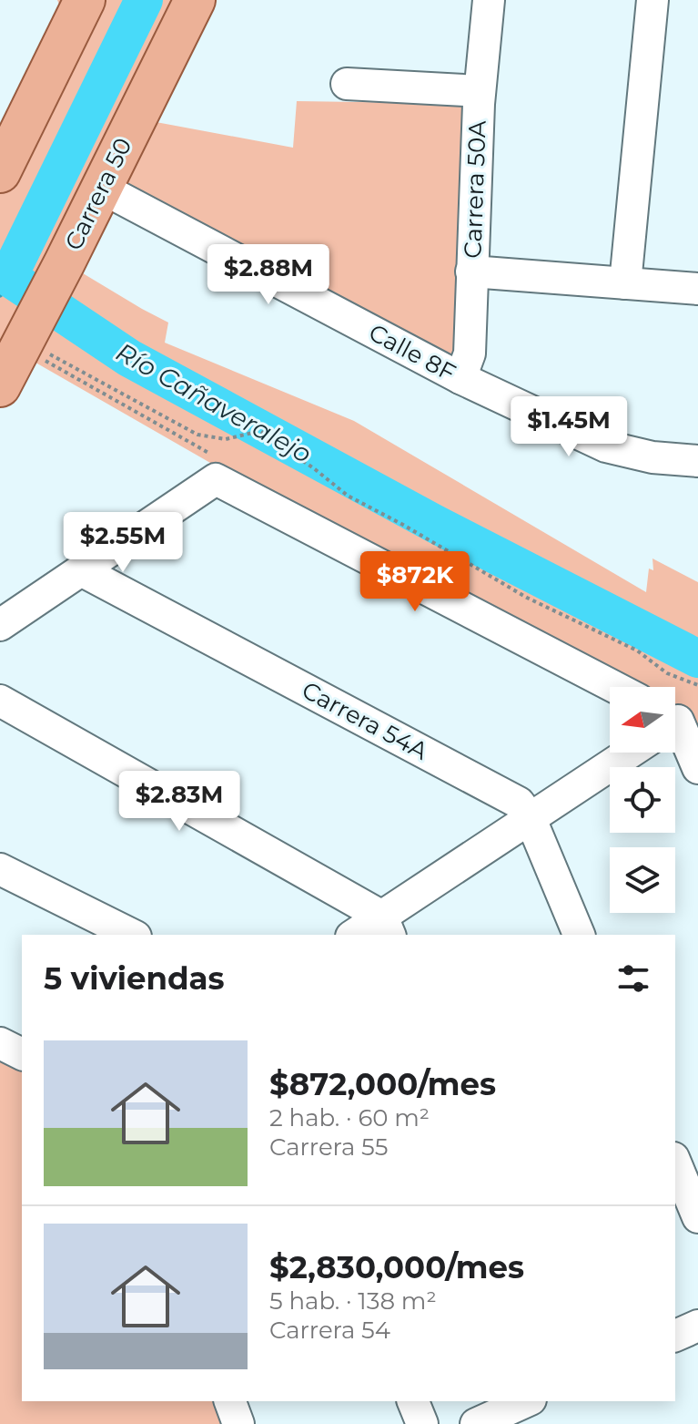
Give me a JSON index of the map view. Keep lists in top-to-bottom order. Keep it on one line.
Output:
{"streets":{"main road":["Carrera 50"],"street":["Carrera 50A","Calle 8F","Carrera 54A"]},"crossings":[["Carrera 50A","Calle 8F"],["Carrera 50","Calle 8F"]],"water":["Río Cañaveralejo"],"north":"left","page":{"price":["$2.88M","$1.45M","$2.55M","$872K","$2.83M"],"heading":"5 viviendas","list":[{"name":"$872,000/mes","note":"2 hab. · 60 m² · Carrera 55"},{"name":"$2,830,000/mes","note":"5 hab. · 138 m² · Carrera 54"}]}}
